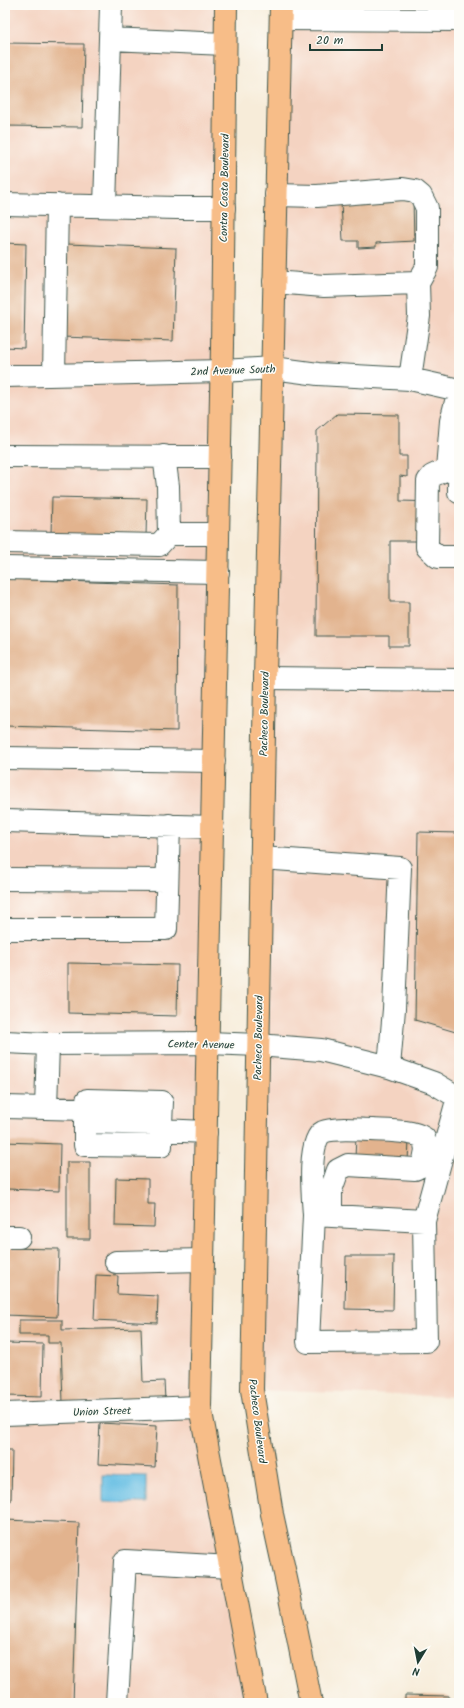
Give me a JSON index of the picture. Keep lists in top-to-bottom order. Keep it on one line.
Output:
{"streets":{"main road":["Contra Costa Boulevard","Pacheco Boulevard"],"street":["2nd Avenue South","Center Avenue","Union Street"]},"crossings":[["Contra Costa Boulevard","2nd Avenue South"],["2nd Avenue South","Pacheco Boulevard"],["Pacheco Boulevard","Center Avenue"]],"scale_bar":"20 m","north":"bottom"}
